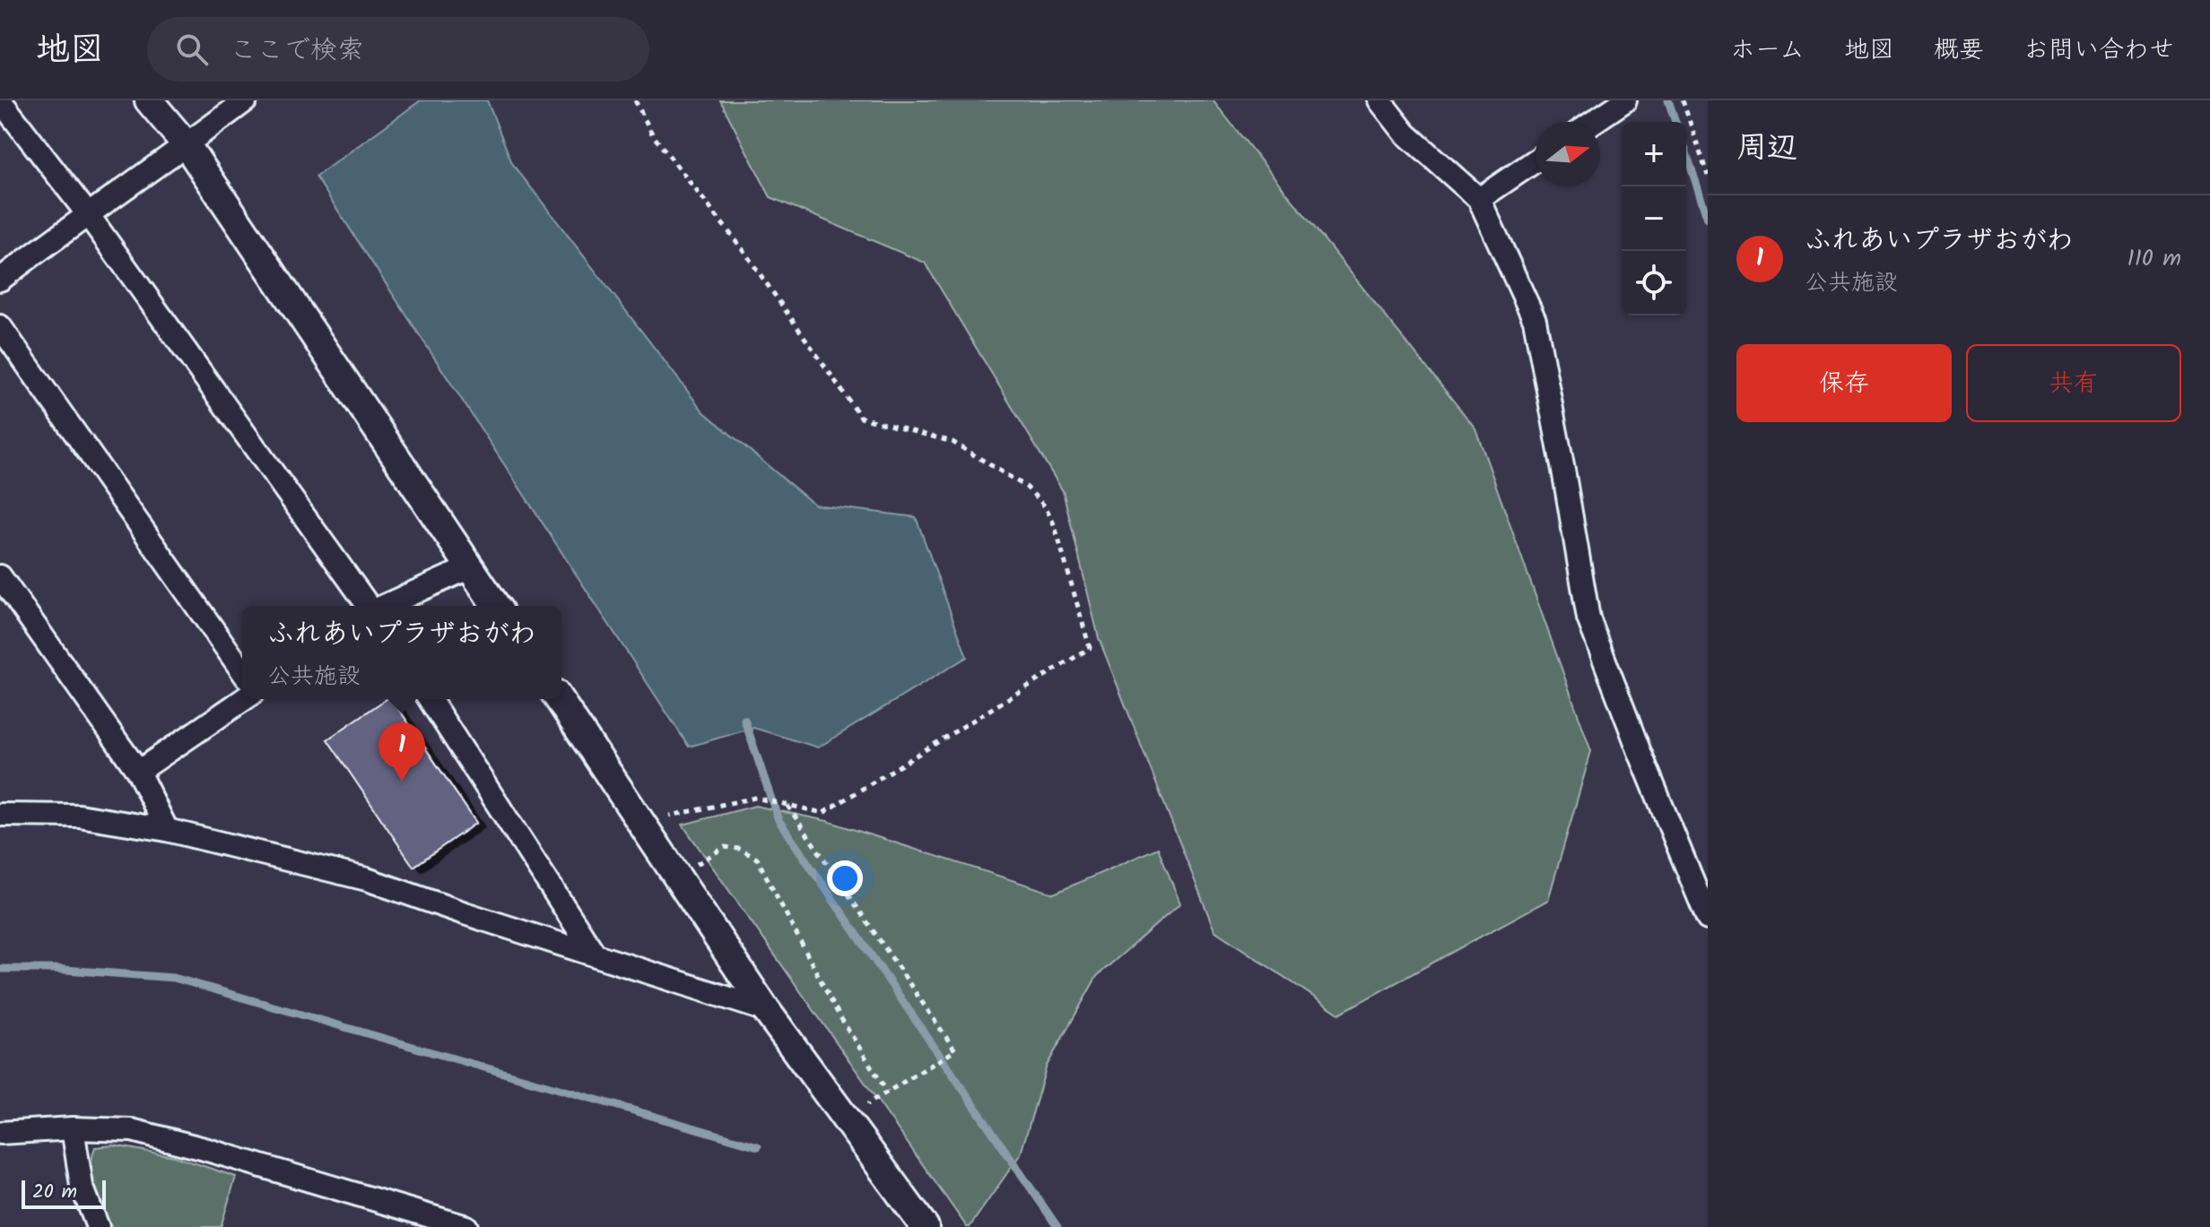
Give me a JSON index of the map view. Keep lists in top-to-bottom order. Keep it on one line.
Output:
{"scale_bar":"20 m","north":"right","page":{"header":"地図","search":"ここで検索","nav":["ホーム","地図","概要","お問い合わせ"],"heading":"周辺","map_buttons":["+","−"],"list":[{"mark":"1","name":"ふれあいプラザおがわ","note":"公共施設","value":"110 m"}],"buttons":["保存","共有"],"popup":["ふれあいプラザおがわ","公共施設"],"pins":"1","scale":"20 m"}}
